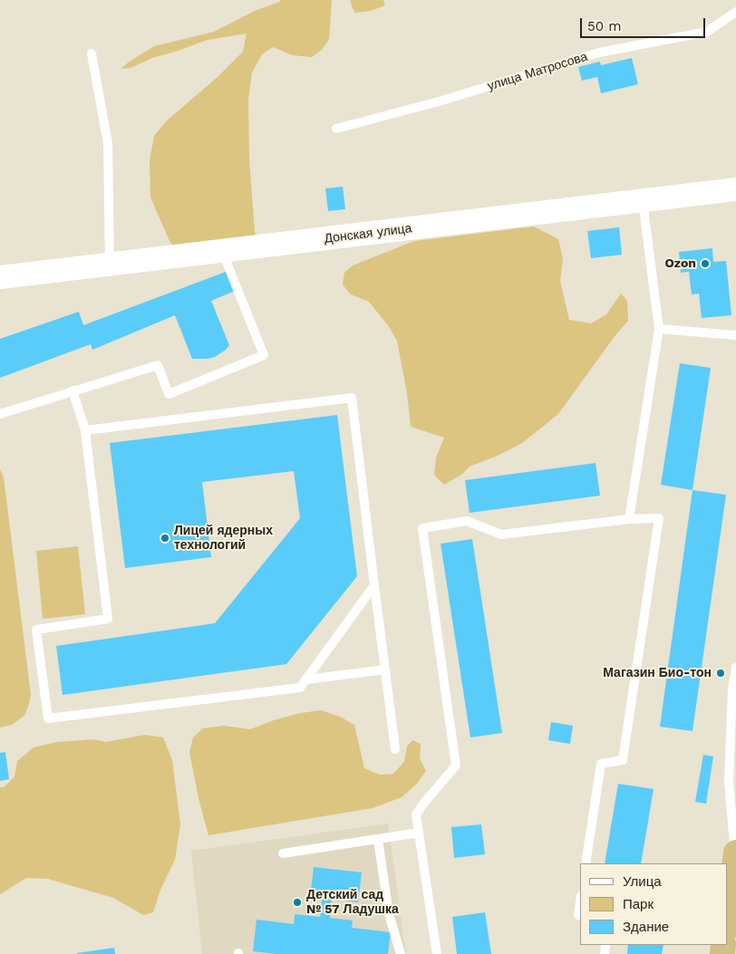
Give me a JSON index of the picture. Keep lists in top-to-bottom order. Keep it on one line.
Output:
{"streets":{"street":["Донская улица"],"lane":["улица Матросова"]},"places":["Ozon","Лицей ядерных технологий","Магазин Био-тон","Детский сад № 57 Ладушка"],"legend":["Улица","Парк","Здание"],"scale_bar":"50 m"}
